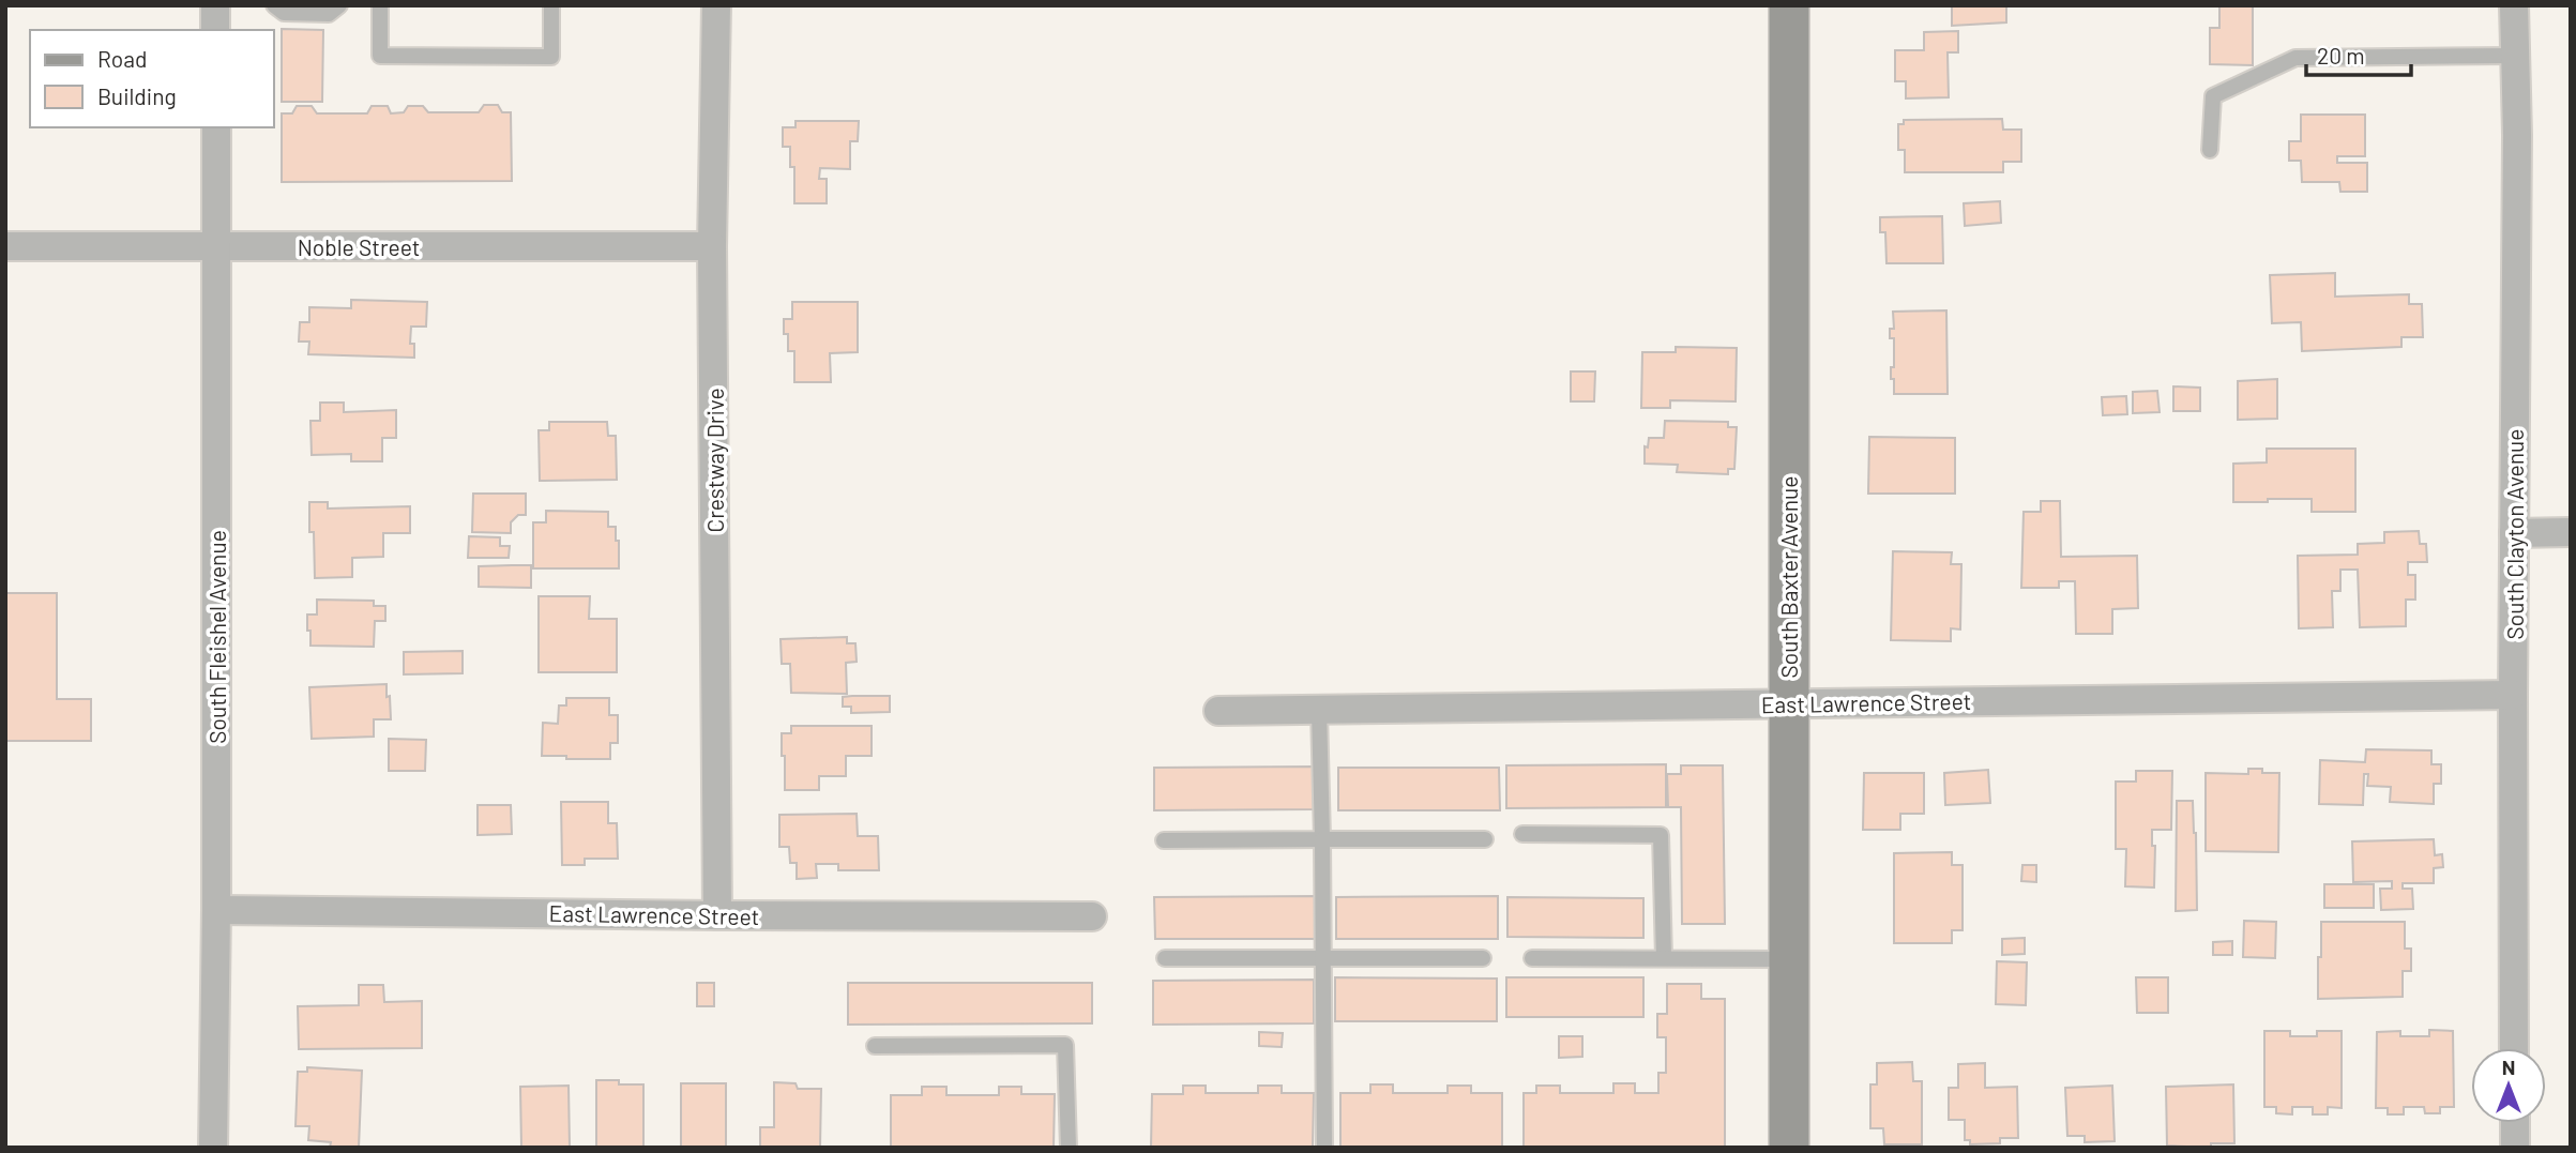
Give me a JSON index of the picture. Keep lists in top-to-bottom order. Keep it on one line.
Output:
{"streets":{"street":["Noble Street","Crestway Drive","South Clayton Avenue","South Baxter Avenue","South Fleishel Avenue","East Lawrence Street"]},"crossings":[["Noble Street","Crestway Drive"],["Noble Street","South Fleishel Avenue"],["Crestway Drive","East Lawrence Street"],["South Clayton Avenue","East Lawrence Street"],["South Baxter Avenue","East Lawrence Street"],["South Fleishel Avenue","East Lawrence Street"]],"legend":["Road","Building"],"scale_bar":"20 m","north":"top"}
